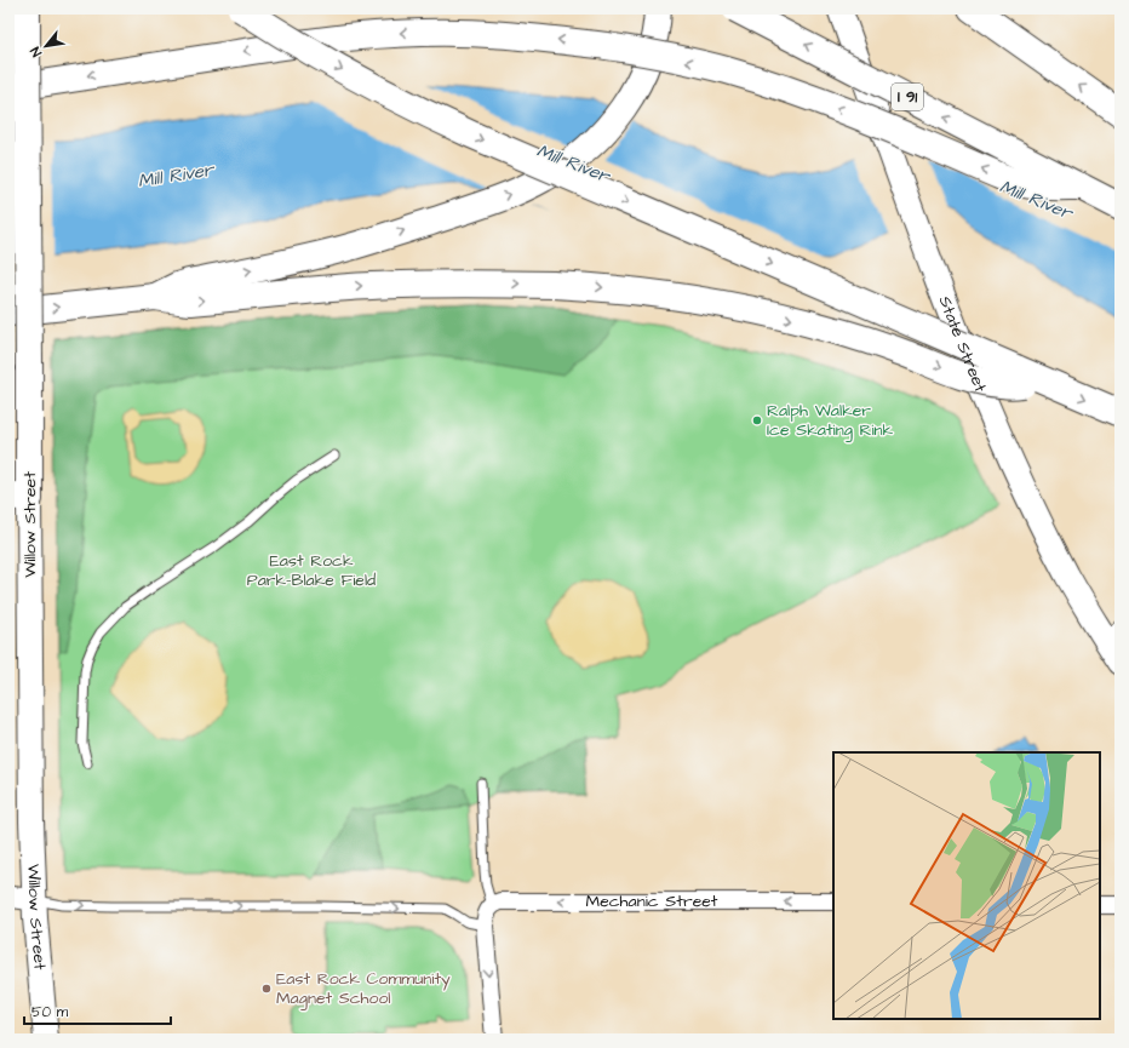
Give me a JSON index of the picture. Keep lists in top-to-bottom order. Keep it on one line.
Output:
{"streets":{"main road":["I 91","State Street","Willow Street"],"street":["Mechanic Street"]},"one_way":["Mechanic Street"],"water":["Mill River"],"parks":["East Rock Park-Blake Field"],"places":["Ralph Walker Ice Skating Rink","East Rock Community Magnet School"],"scale_bar":"50 m","north":"bottom left"}
